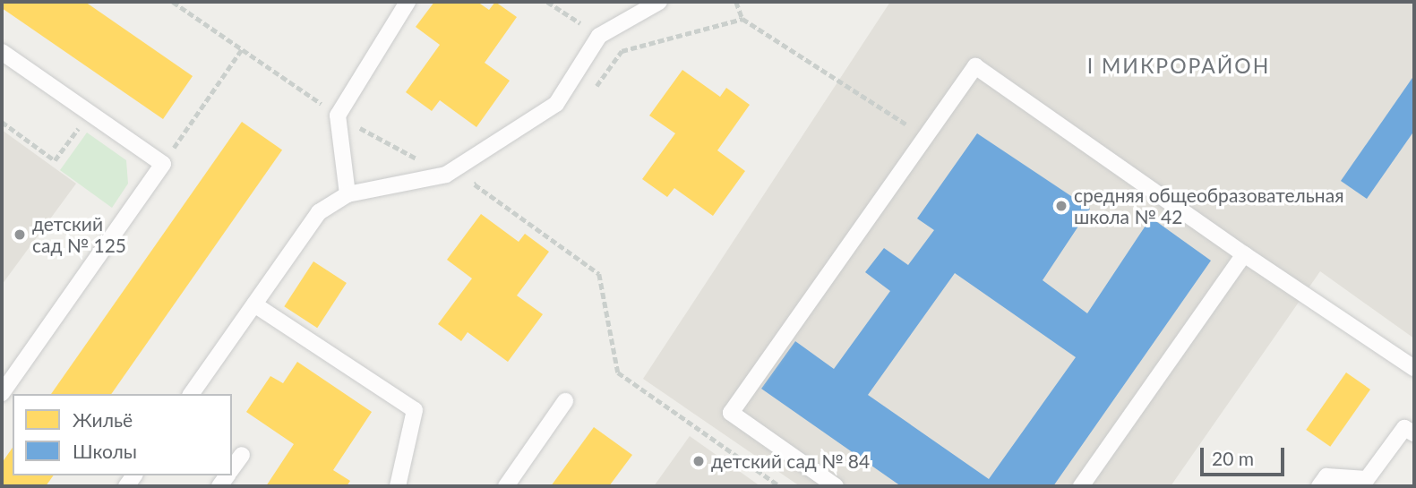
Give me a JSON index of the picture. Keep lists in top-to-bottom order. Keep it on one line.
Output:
{"districts":["I МИКРОРАЙОН"],"places":["средняя общеобразовательная школа № 42","детский сад № 125","детский сад № 84"],"legend":["Жильё","Школы"],"scale_bar":"20 m"}
